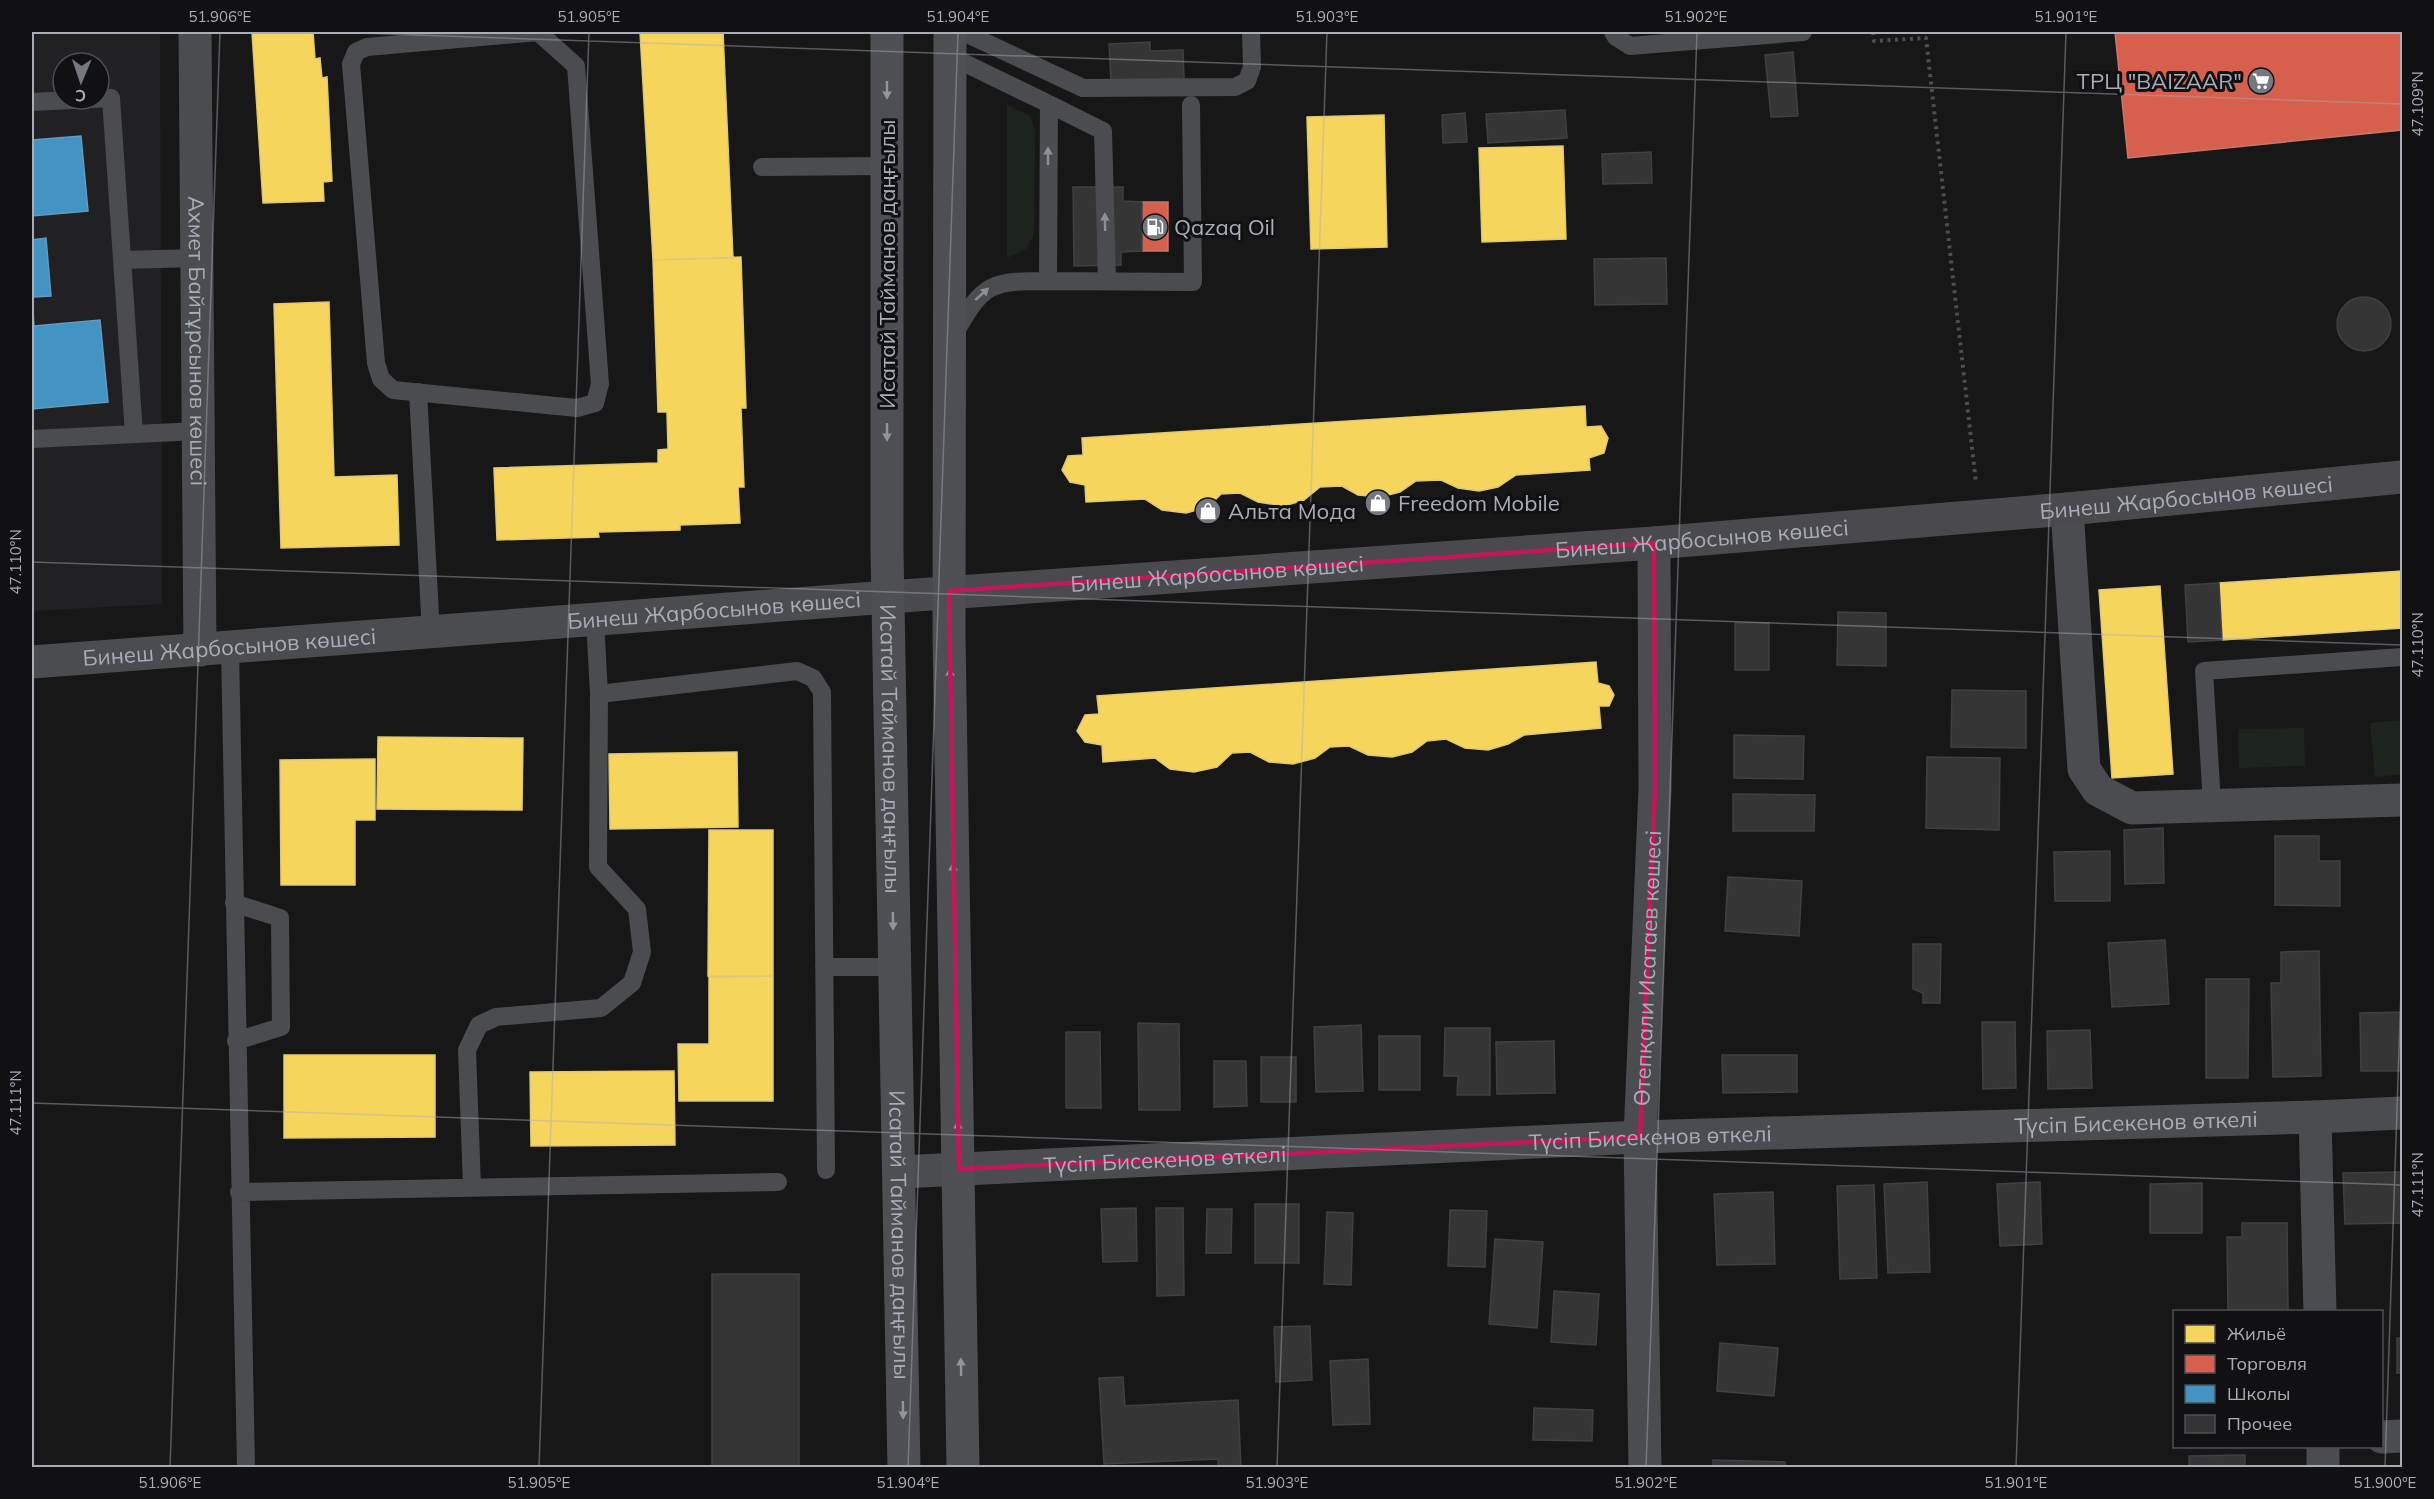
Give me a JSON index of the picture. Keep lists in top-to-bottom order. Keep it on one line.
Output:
{"streets":{"main road":["Исатай Тайманов даңғылы"],"street":["Ахмет Байтұрсынов көшесі","Бинеш Жарбосынов көшесі","Өтепқали Исатаев көшесі","Түсіп Бисекенов өткелі"]},"crossings":[["Исатай Тайманов даңғылы","Бинеш Жарбосынов көшесі"],["Исатай Тайманов даңғылы","Түсіп Бисекенов өткелі"],["Ахмет Байтұрсынов көшесі","Бинеш Жарбосынов көшесі"],["Бинеш Жарбосынов көшесі","Өтепқали Исатаев көшесі"],["Өтепқали Исатаев көшесі","Түсіп Бисекенов өткелі"]],"places":{"supermarket":["ТРЦ \"BAIZAAR\""],"fuel station":["Qazaq Oil"],"shop":["Freedom Mobile","Альта Мода"]},"legend":["Жильё","Торговля","Школы","Прочее"],"north":"bottom","coordinates":["51.906°E","51.905°E","51.904°E","51.903°E","51.902°E","51.901°E","47.109°N","47.110°N","47.111°N","51.900°E"]}
